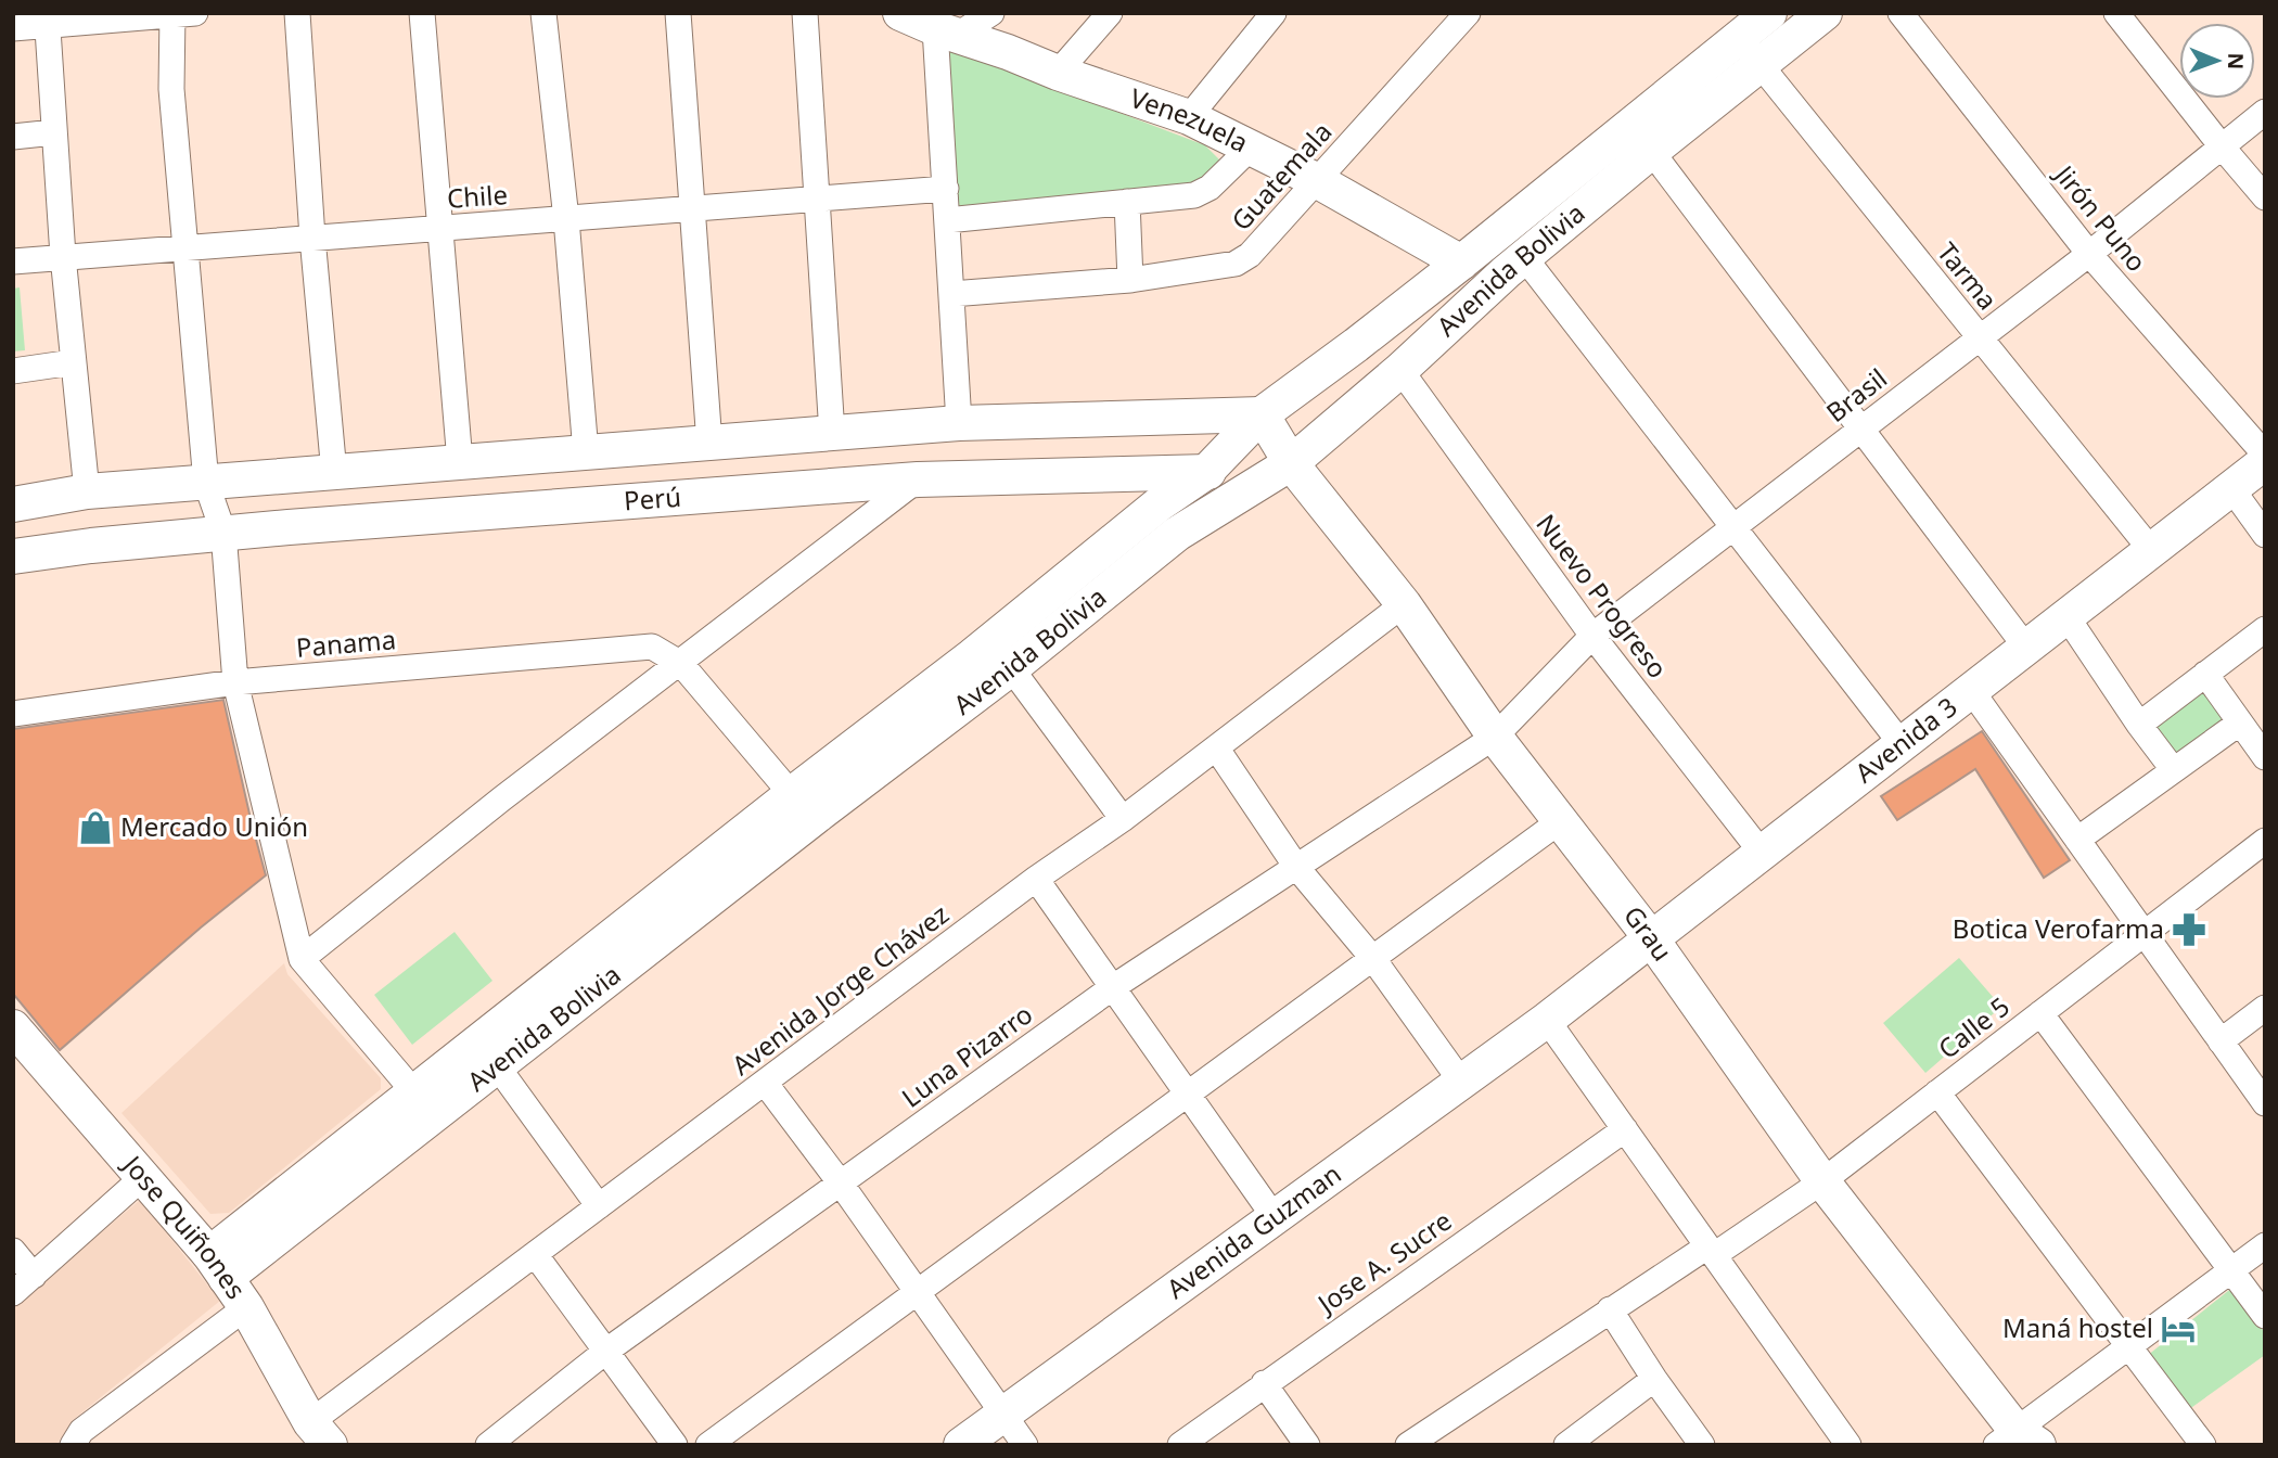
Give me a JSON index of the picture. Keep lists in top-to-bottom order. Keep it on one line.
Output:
{"streets":{"street":["Venezuela","Guatemala","Chile","Jirón Puno","Avenida Bolivia","Tarma","Brasil","Perú","Nuevo Progreso","Panama","Avenida 3","Grau","Avenida Jorge Chávez","Calle 5","Luna Pizarro","Jose Quiñones","Avenida Guzman","Jose A. Sucre"]},"crossings":[["Venezuela","Guatemala"],["Venezuela","Avenida Bolivia"],["Jirón Puno","Brasil"],["Avenida Bolivia","Tarma"],["Avenida Bolivia","Perú"],["Avenida Bolivia","Nuevo Progreso"],["Avenida Bolivia","Grau"],["Avenida Bolivia","Jose Quiñones"],["Tarma","Brasil"],["Tarma","Avenida 3"],["Brasil","Nuevo Progreso"],["Brasil","Grau"],["Brasil","Luna Pizarro"],["Perú","Grau"],["Nuevo Progreso","Avenida 3"],["Avenida 3","Grau"],["Avenida 3","Avenida Guzman"],["Grau","Avenida Jorge Chávez"],["Grau","Calle 5"],["Grau","Luna Pizarro"],["Avenida Jorge Chávez","Jose Quiñones"]],"places":{"shop":["Mercado Unión"],"pharmacy":["Botica Verofarma"],"hotel":["Maná hostel"]},"north":"right"}
